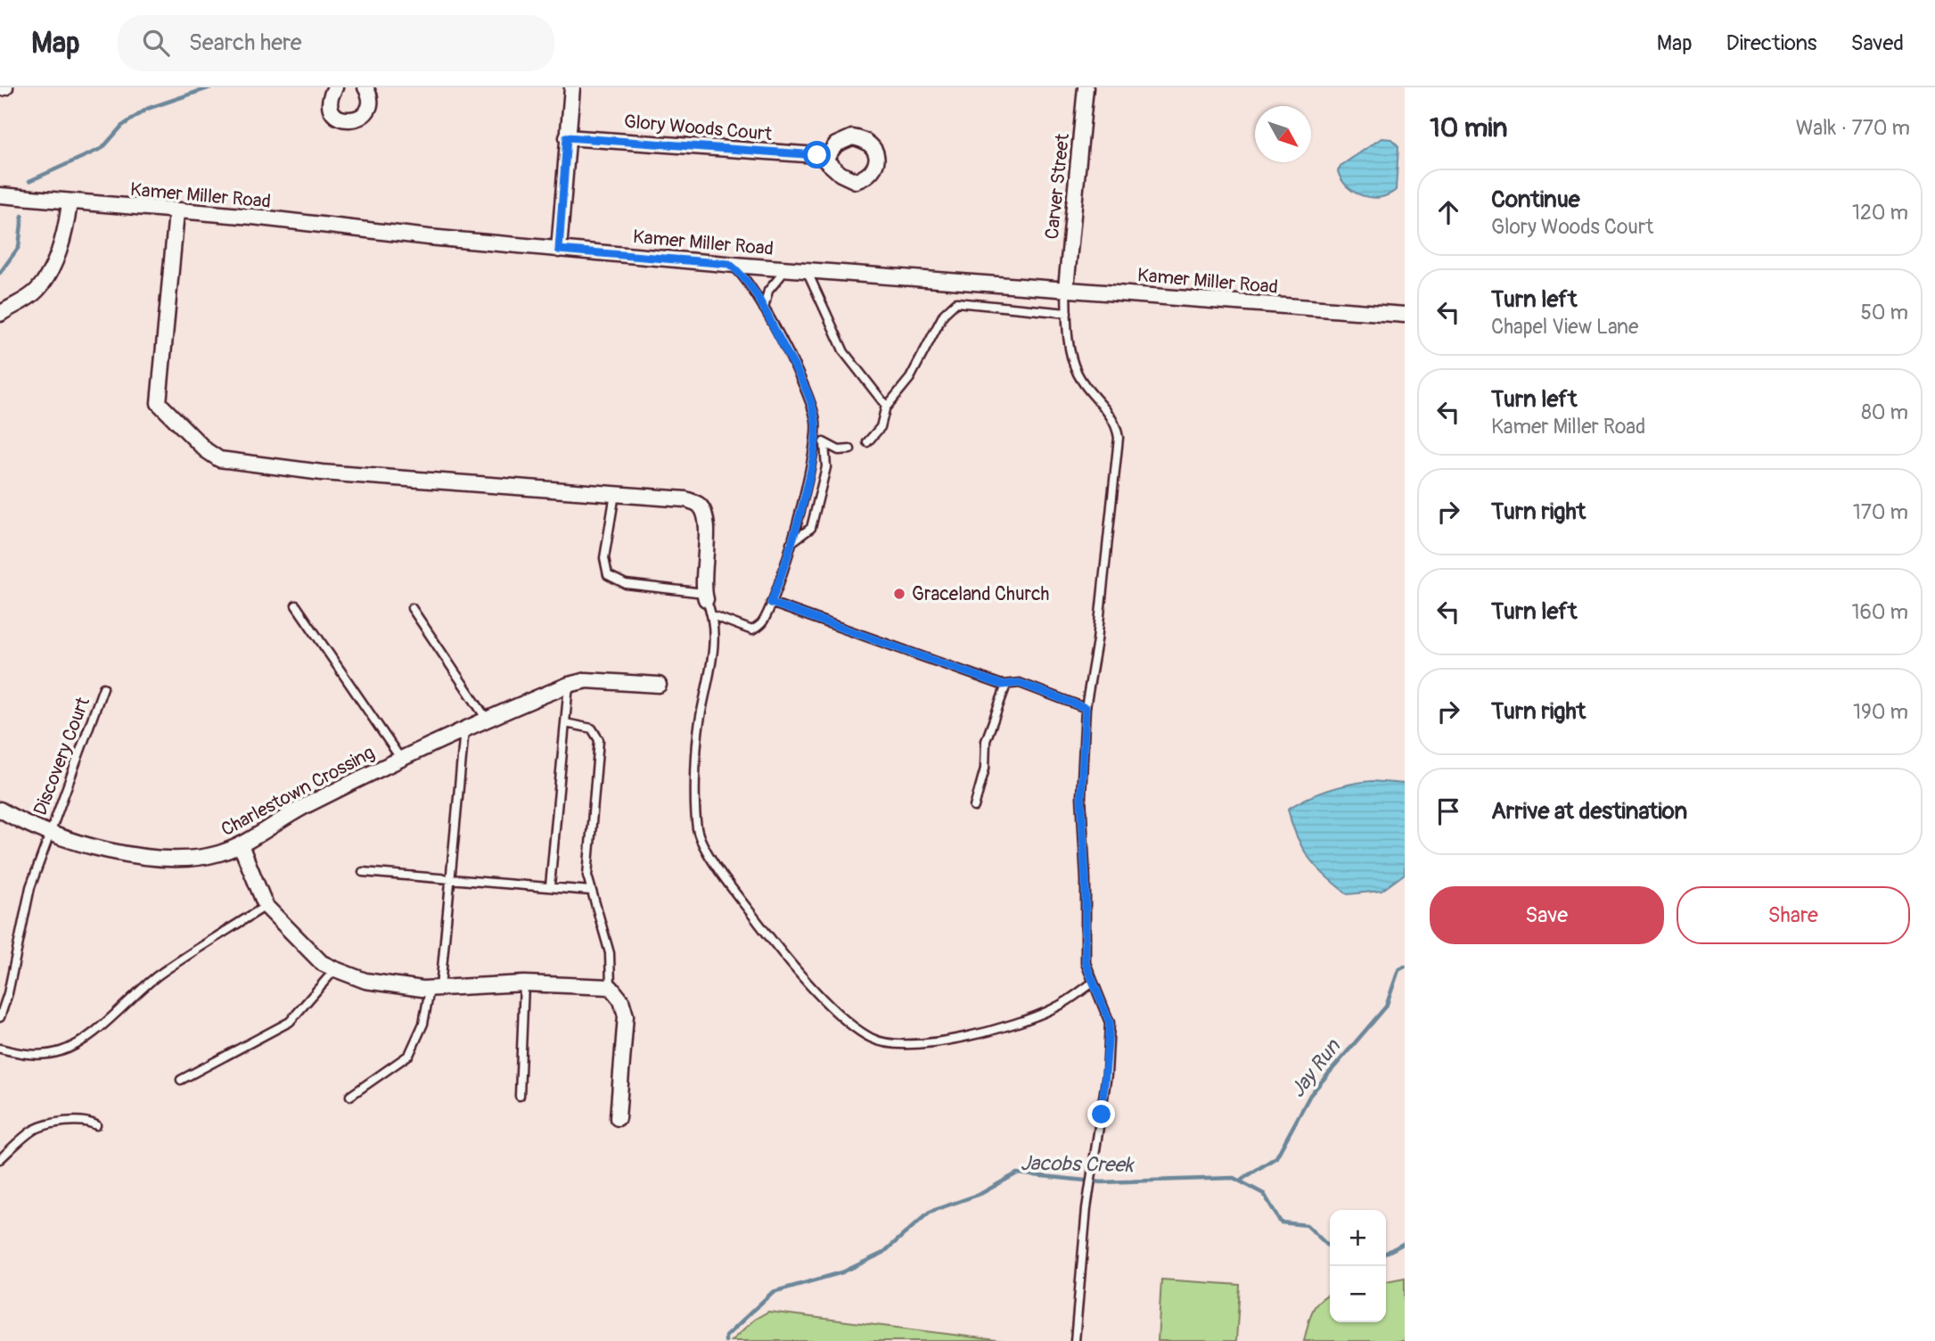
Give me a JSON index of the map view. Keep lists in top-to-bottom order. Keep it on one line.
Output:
{"streets":{"street":["Glory Woods Court","Carver Street","Kamer Miller Road","Charlestown Crossing"],"lane":["Discovery Court"]},"crossings":[["Carver Street","Kamer Miller Road"],["Discovery Court","Charlestown Crossing"]],"water":["Jay Run","Jacobs Creek"],"places":["Graceland Church"],"north":"bottom right","page":{"header":"Map","search":"Search here","nav":["Map","Directions","Saved"],"heading":["10 min","Walk · 770 m"],"list":[["Continue","Glory Woods Court","120 m"],["Turn left","Chapel View Lane","50 m"],["Turn left","Kamer Miller Road","80 m"],["Turn right","170 m"],["Turn left","160 m"],["Turn right","190 m"],"Arrive at destination"],"buttons":["Save","Share"],"map_buttons":["+","−"]}}
